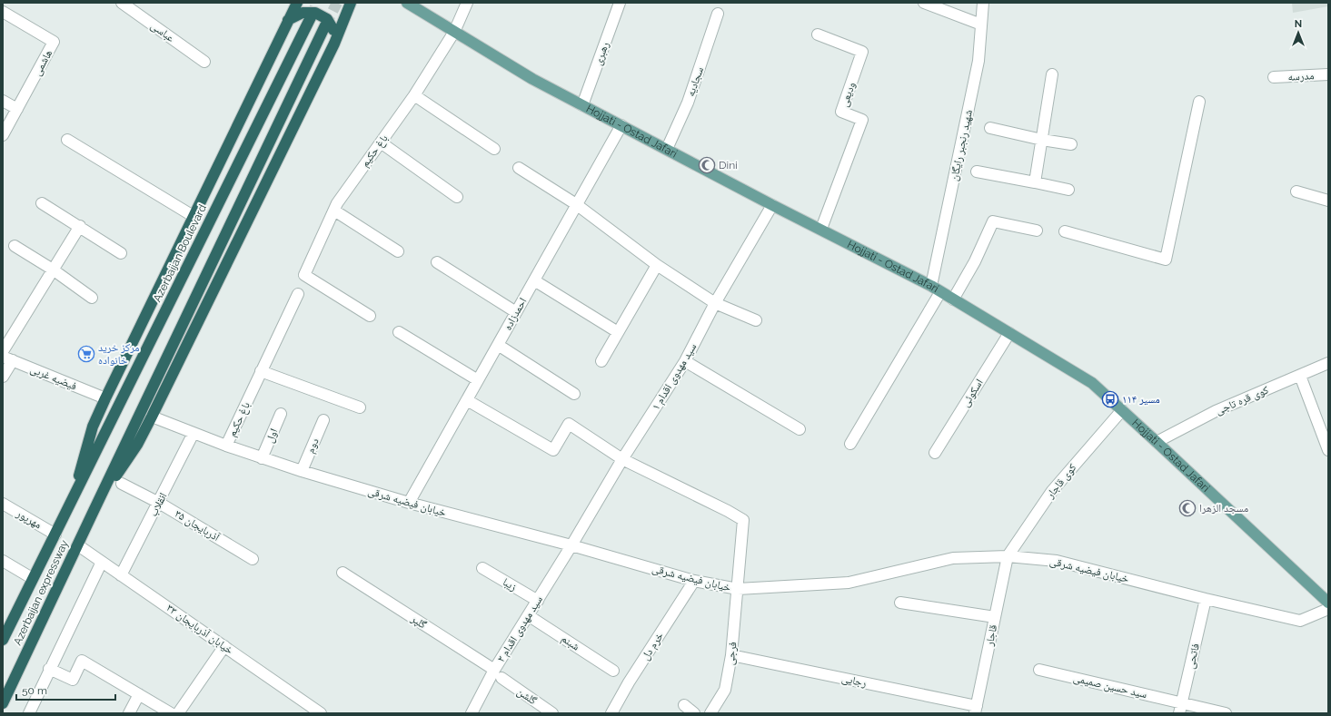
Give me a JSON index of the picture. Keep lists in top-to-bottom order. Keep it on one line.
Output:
{"streets":{"highway":["Azerbaijan Boulevard","Azerbaijan expressway"],"main road":["Hojjati - Ostad Jafari"],"street":["عباسی","رهبری","هاشمی","مدرسه","سجادیه","ودیعی","شهید رنجبر رایگان","باغ حکیم","احمدزاده","سید مهدوی اقدام ۱","فیضیه غربی","اسکوئی","کوی قره تاجی","اول","دوم","کوی قاجار","خیابان فیضیه شرقی","انقلاب","مهرپور","آذربایجان ۳۵","زیبا","گلپر","خیابان آذربایجان ۳۳","سید مهدوی اقدام ۲","قاجار","شبنم","خرم دل","فرجی","فاتحی","رجایی","سید حسین صمیمی","گلشن"]},"crossings":[["رهبری","Hojjati - Ostad Jafari"],["سجادیه","Hojjati - Ostad Jafari"],["ودیعی","Hojjati - Ostad Jafari"],["Hojjati - Ostad Jafari","شهید رنجبر رایگان"],["Hojjati - Ostad Jafari","باغ حکیم"],["Hojjati - Ostad Jafari","احمدزاده"],["Hojjati - Ostad Jafari","سید مهدوی اقدام ۱"],["Hojjati - Ostad Jafari","اسکوئی"],["Hojjati - Ostad Jafari","کوی قره تاجی"],["Hojjati - Ostad Jafari","کوی قاجار"],["باغ حکیم","خیابان فیضیه شرقی"],["Azerbaijan Boulevard","Azerbaijan expressway"],["احمدزاده","خیابان فیضیه شرقی"],["سید مهدوی اقدام ۱","خیابان فیضیه شرقی"],["سید مهدوی اقدام ۱","سید مهدوی اقدام ۲"],["سید مهدوی اقدام ۱","فرجی"],["اول","خیابان فیضیه شرقی"],["دوم","خیابان فیضیه شرقی"],["کوی قاجار","خیابان فیضیه شرقی"],["کوی قاجار","قاجار"],["خیابان فیضیه شرقی","انقلاب"],["خیابان فیضیه شرقی","سید مهدوی اقدام ۲"],["خیابان فیضیه شرقی","قاجار"],["خیابان فیضیه شرقی","خرم دل"],["خیابان فیضیه شرقی","فرجی"],["خیابان فیضیه شرقی","فاتحی"],["انقلاب","آذربایجان ۳۵"],["انقلاب","خیابان آذربایجان ۳۳"],["مهرپور","Azerbaijan expressway"],["زیبا","سید مهدوی اقدام ۲"],["Azerbaijan expressway","خیابان آذربایجان ۳۳"],["گلپر","سید مهدوی اقدام ۲"],["گلپر","گلشن"],["سید مهدوی اقدام ۲","شبنم"],["سید مهدوی اقدام ۲","گلشن"],["قاجار","رجایی"],["فرجی","رجایی"],["فاتحی","سید حسین صمیمی"]],"places":{"mosque":["Dini","مسجد الزهرا"],"supermarket":["مرکز خرید خانواده"],"bus stop":["مسیر ۱۱۴"]},"scale_bar":"50 m","north":"top"}
